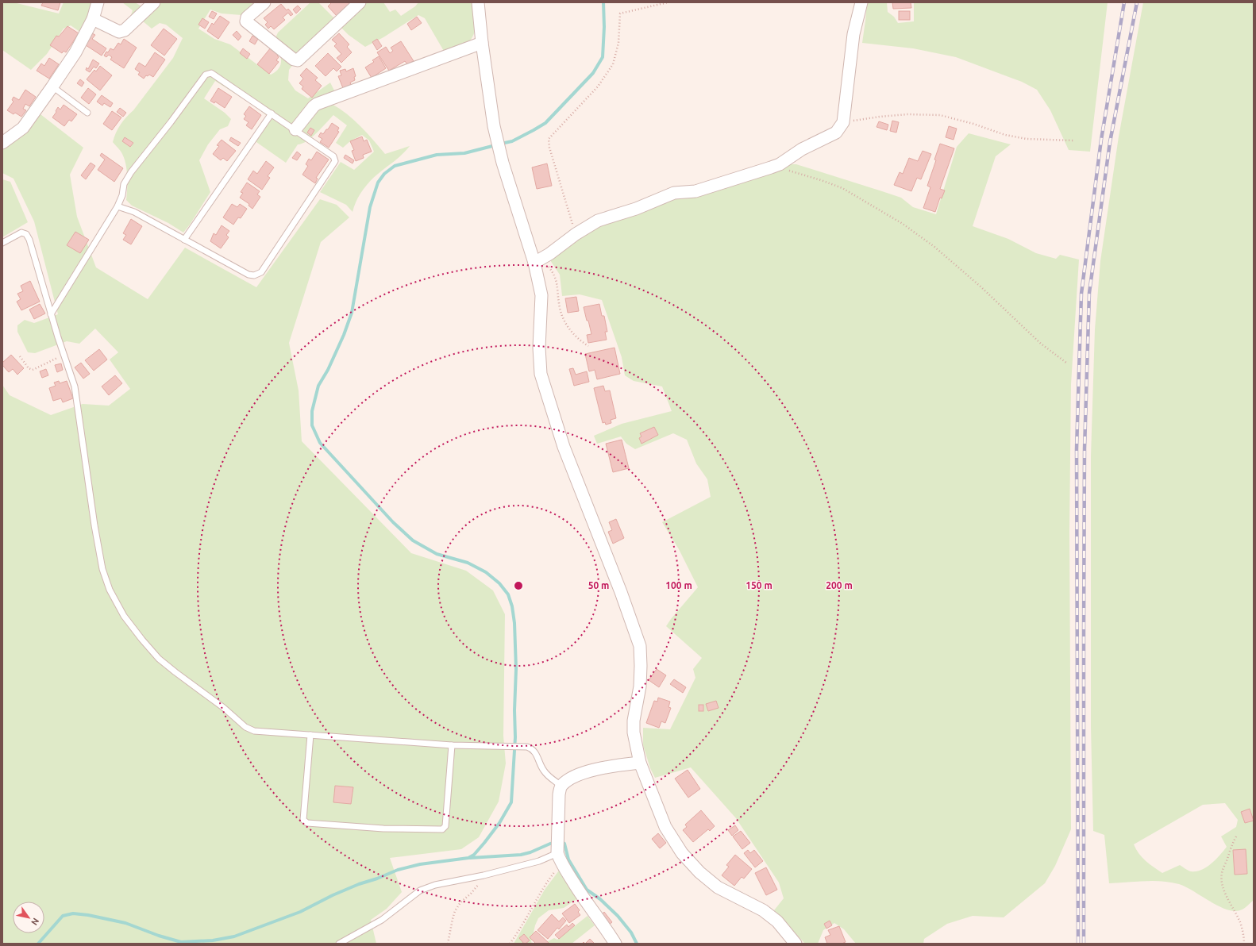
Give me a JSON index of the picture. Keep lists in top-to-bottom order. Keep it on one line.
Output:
{"north":"bottom right","rings":["50 m","100 m","150 m","200 m"]}
